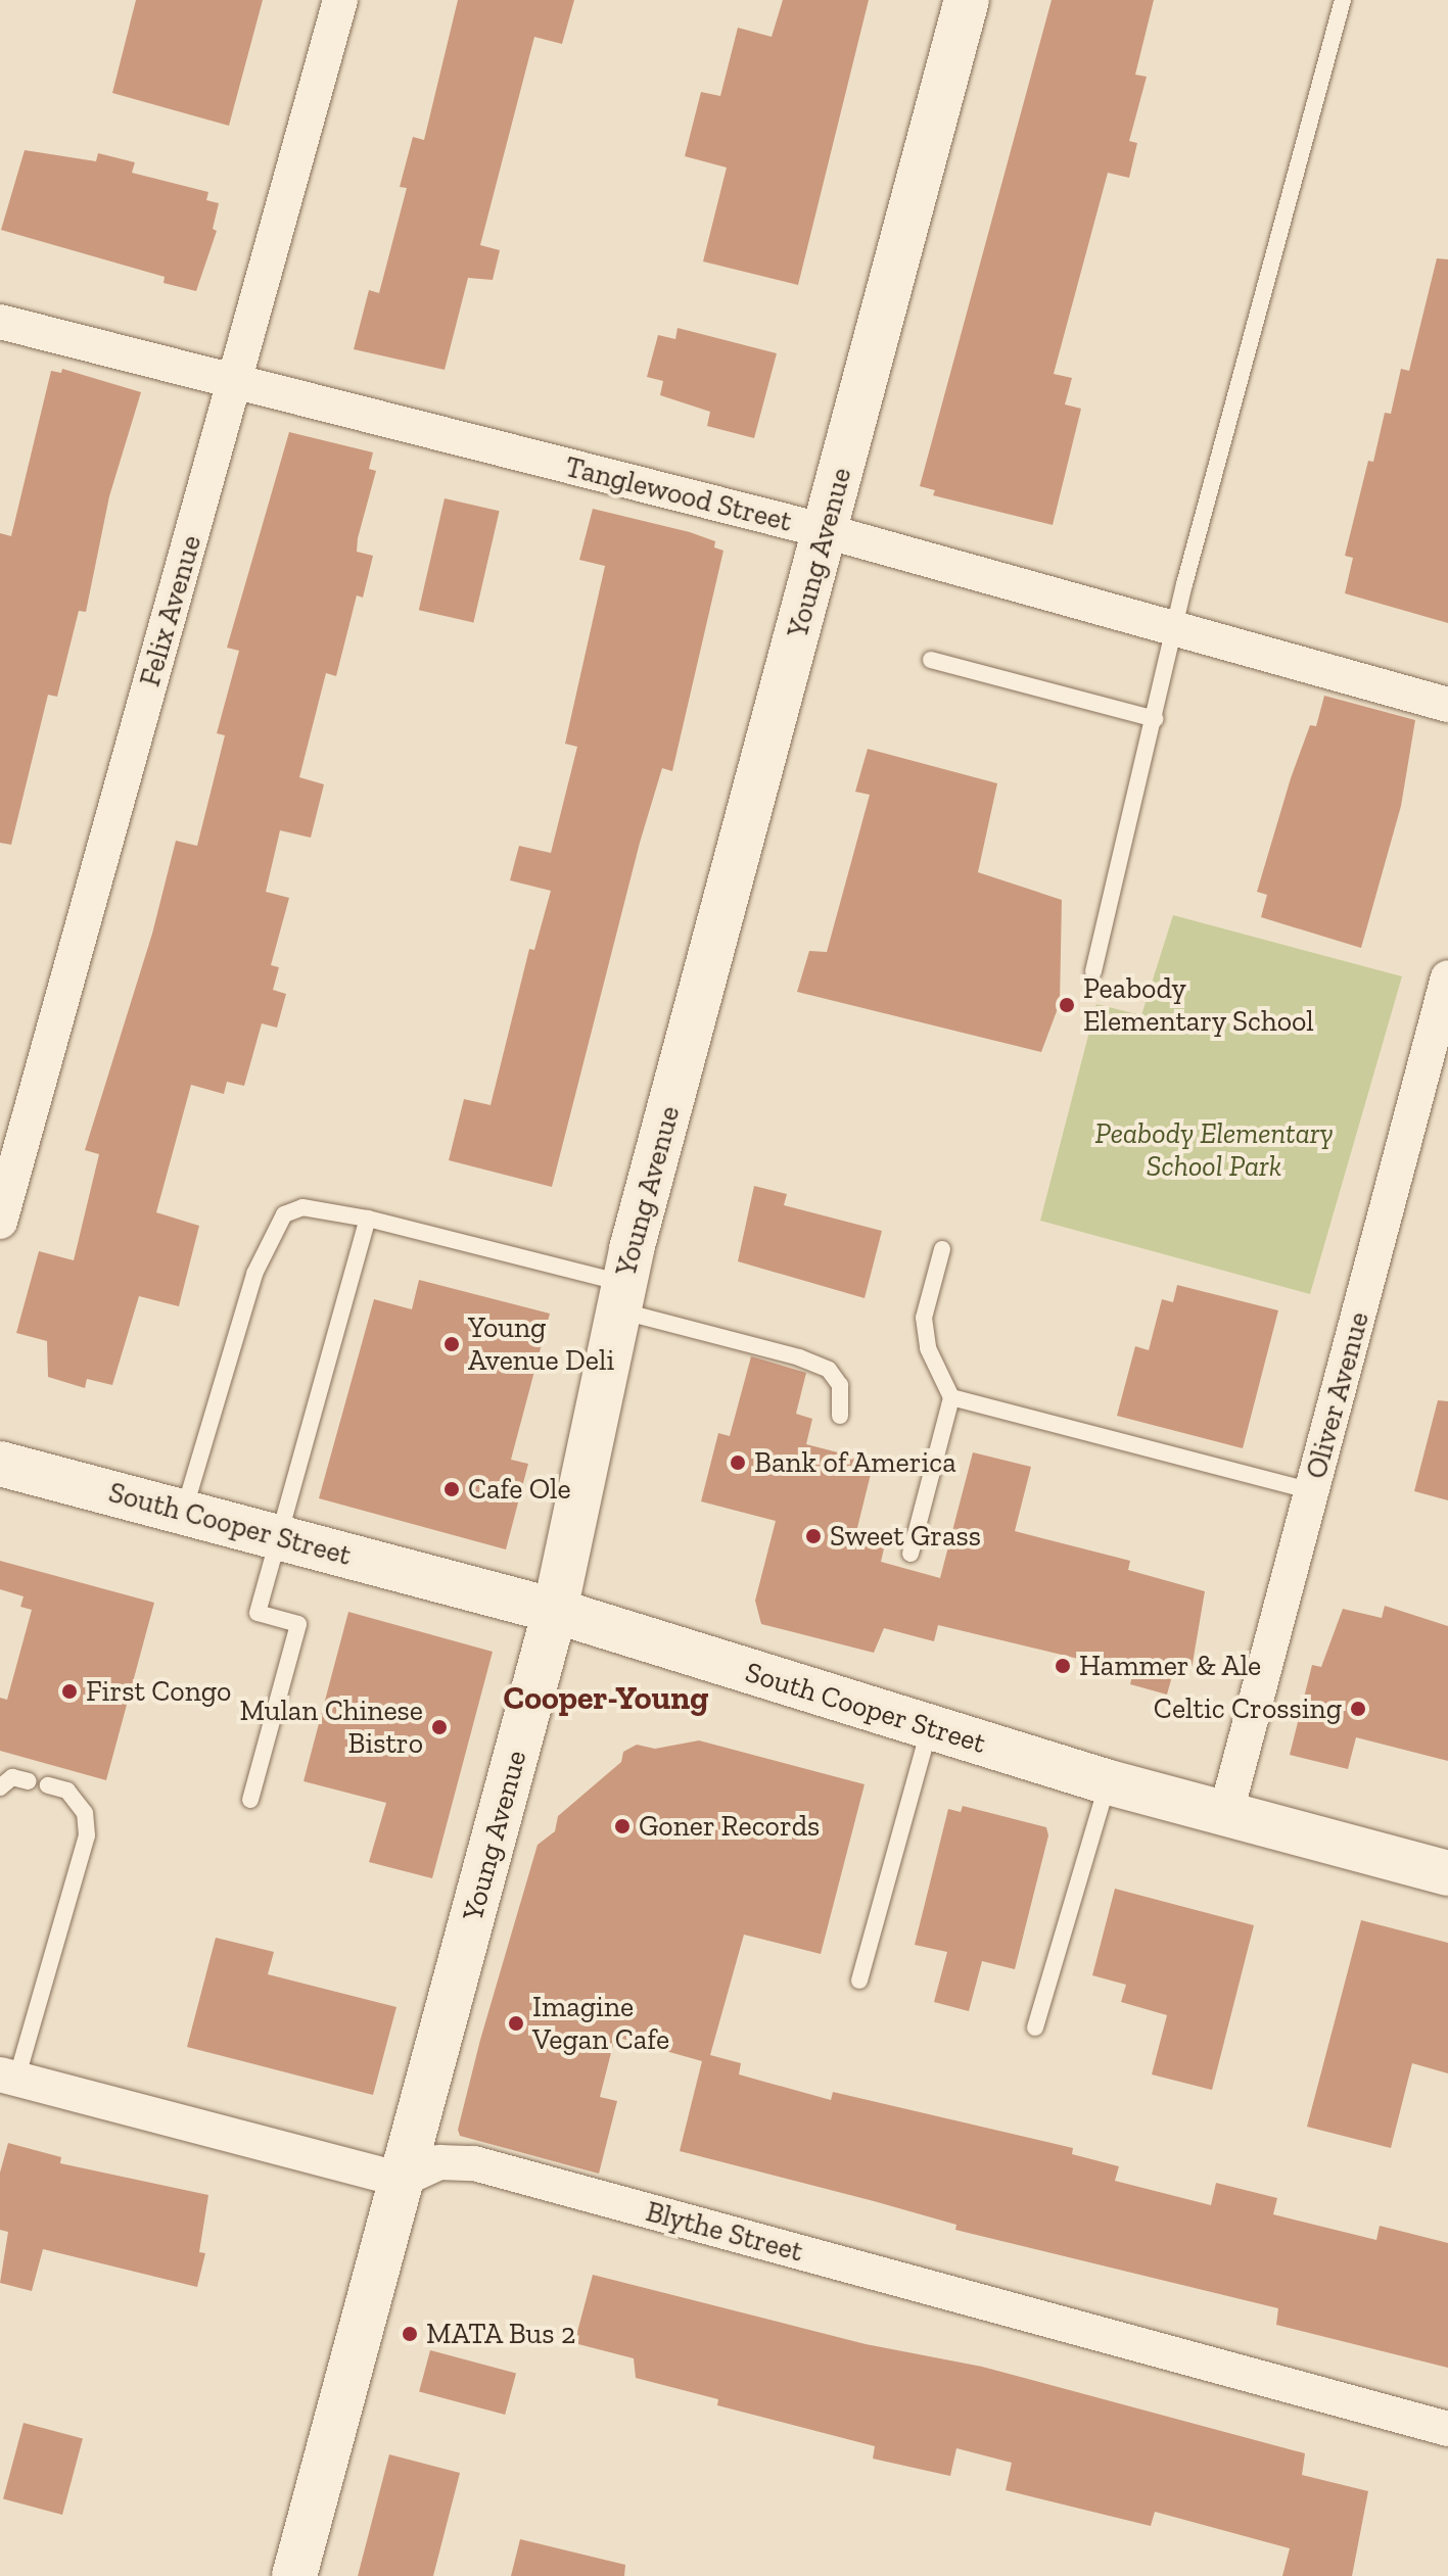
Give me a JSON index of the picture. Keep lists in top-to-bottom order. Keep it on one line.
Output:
{"streets":{"street":["Tanglewood Street","Young Avenue","Felix Avenue","Oliver Avenue","South Cooper Street","Blythe Street"]},"crossings":[["Tanglewood Street","Young Avenue"],["Tanglewood Street","Felix Avenue"],["Young Avenue","South Cooper Street"],["Young Avenue","Blythe Street"],["Oliver Avenue","South Cooper Street"]],"districts":["Cooper-Young"],"parks":["Peabody Elementary School Park"],"places":["Peabody Elementary School","Young Avenue Deli","Bank of America","Cafe Ole","Sweet Grass","Hammer & Ale","First Congo","Celtic Crossing","Mulan Chinese Bistro","Goner Records","Imagine Vegan Cafe","MATA Bus 2"]}
